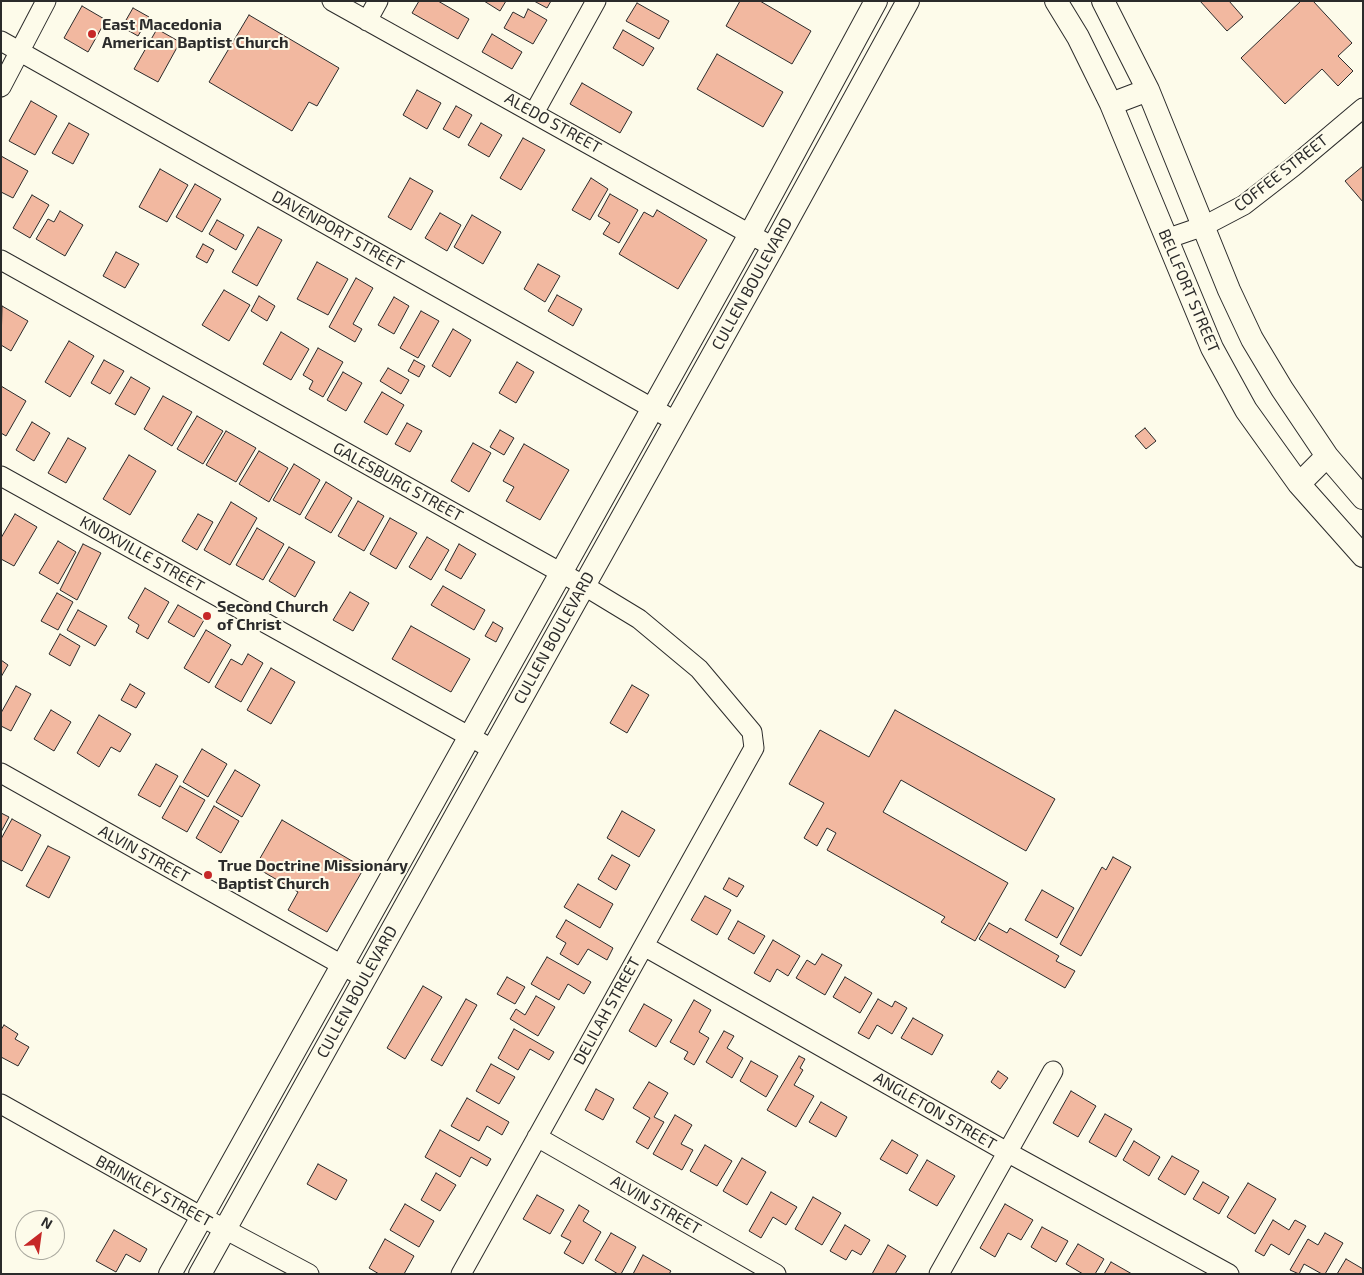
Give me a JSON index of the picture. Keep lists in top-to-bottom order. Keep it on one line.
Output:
{"streets":{"main road":["CULLEN BOULEVARD","BELLFORT STREET"],"street":["ALEDO STREET","COFFEE STREET","DAVENPORT STREET","GALESBURG STREET","KNOXVILLE STREET","ALVIN STREET","DELILAH STREET","ANGLETON STREET","BRINKLEY STREET"]},"crossings":[["ALEDO STREET","CULLEN BOULEVARD"],["COFFEE STREET","BELLFORT STREET"],["DAVENPORT STREET","CULLEN BOULEVARD"],["CULLEN BOULEVARD","GALESBURG STREET"],["CULLEN BOULEVARD","KNOXVILLE STREET"],["CULLEN BOULEVARD","ALVIN STREET"],["CULLEN BOULEVARD","BRINKLEY STREET"],["GALESBURG STREET","DELILAH STREET"],["ALVIN STREET","DELILAH STREET"],["DELILAH STREET","ANGLETON STREET"]],"places":["East Macedonia American Baptist Church","Second Church of Christ","True Doctrine Missionary Baptist Church"],"north":"top right"}
